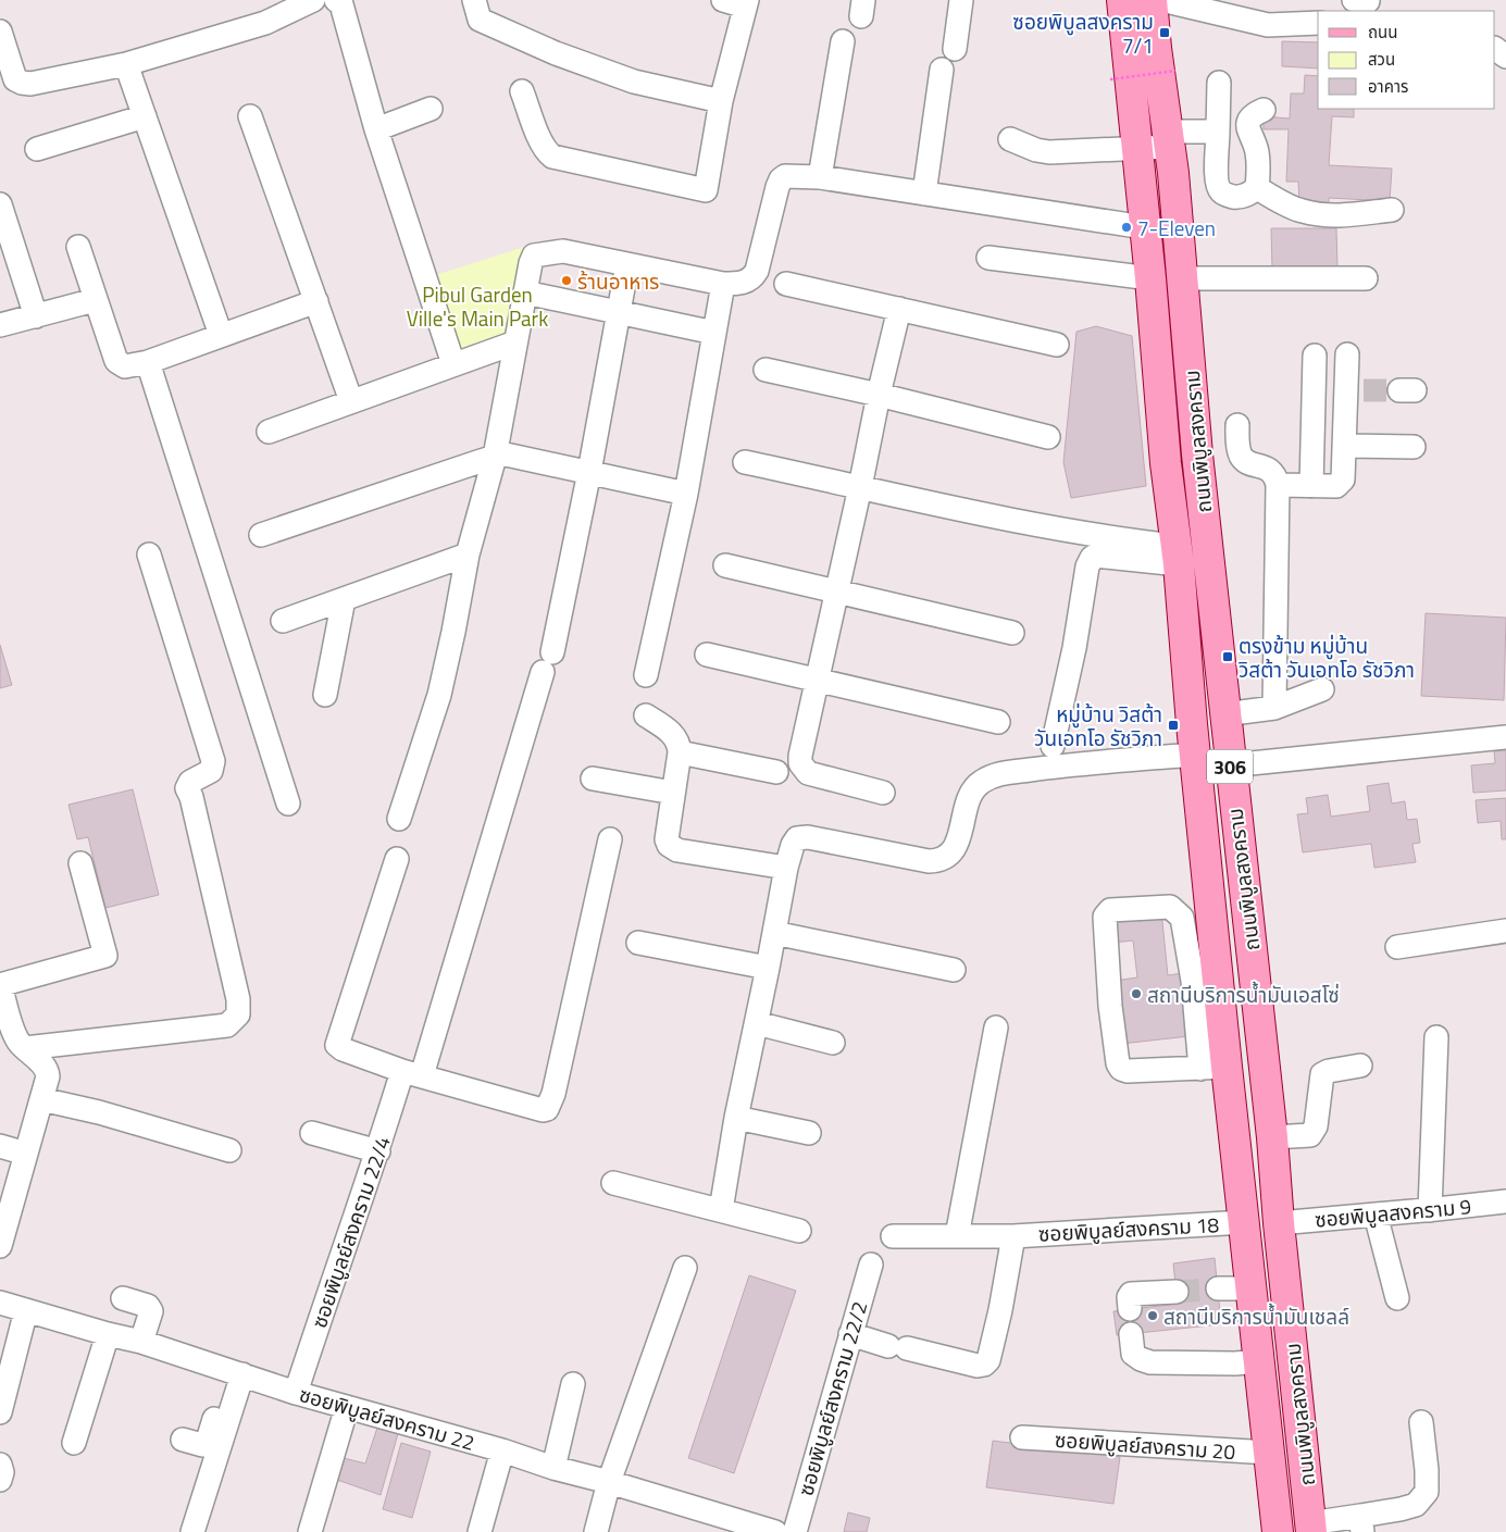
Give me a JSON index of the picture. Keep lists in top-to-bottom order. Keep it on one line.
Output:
{"streets":{"main road":["ถนนพิบูลสงคราม","306"],"street":["ซอยพิบูลสงคราม 9","ซอยพิบูลย์สงคราม 18","ซอยพิบูลย์สงคราม 22/4","ซอยพิบูลย์สงคราม 22/2","ซอยพิบูลย์สงคราม 22","ซอยพิบูลย์สงคราม 20"]},"crossings":[["ถนนพิบูลสงคราม","ซอยพิบูลสงคราม 9"],["ถนนพิบูลสงคราม","ซอยพิบูลย์สงคราม 18"],["ถนนพิบูลสงคราม","ซอยพิบูลย์สงคราม 20"],["ซอยพิบูลย์สงคราม 22/4","ซอยพิบูลย์สงคราม 22"]],"parks":["Pibul Garden Ville's Main Park"],"places":{"transit":["ซอยพิบูลสงคราม 7/1","ตรงข้าม หมู่บ้าน วิสต้า วันเอทโอ รัชวิภา","หมู่บ้าน วิสต้า วันเอทโอ รัชวิภา"],"other":["7-Eleven","ร้านอาหาร","สถานีบริการน้ำมันเอสโซ่","สถานีบริการน้ำมันเชลล์"]},"legend":["ถนน","สวน","อาคาร"]}
